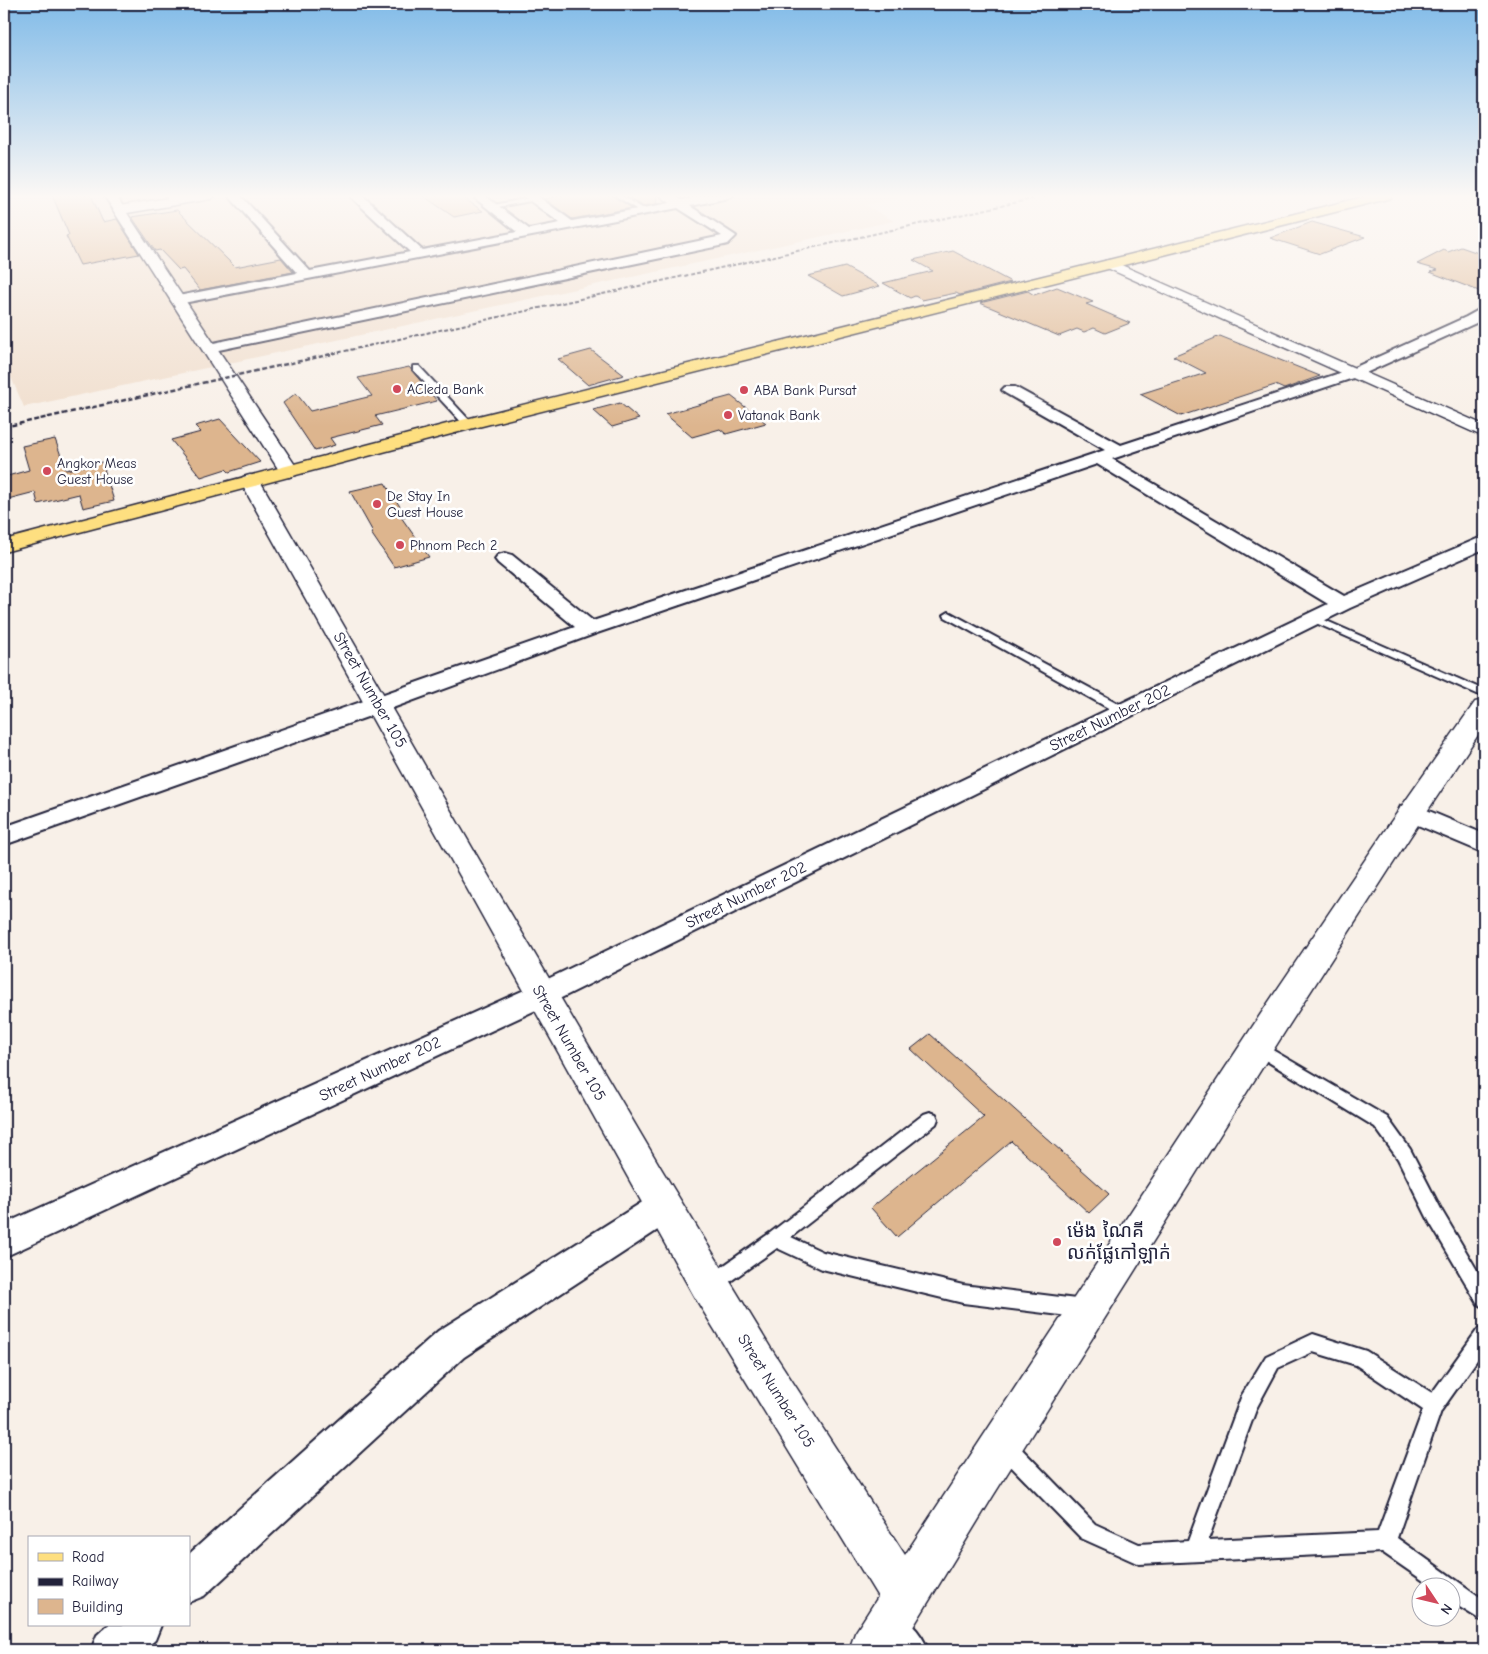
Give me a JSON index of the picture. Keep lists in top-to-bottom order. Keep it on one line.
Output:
{"streets":{"street":["Street Number 105","Street Number 202"]},"crossings":[["Street Number 105","Street Number 202"]],"places":["ACleda Bank","ABA Bank Pursat","Vatanak Bank","Angkor Meas Guest House","De Stay In Guest House","Phnom Pech 2","ម៉េង ណៃគី លក់ផ្លែកៅឡាក់"],"legend":["Road","Railway","Building"],"north":"bottom right"}
